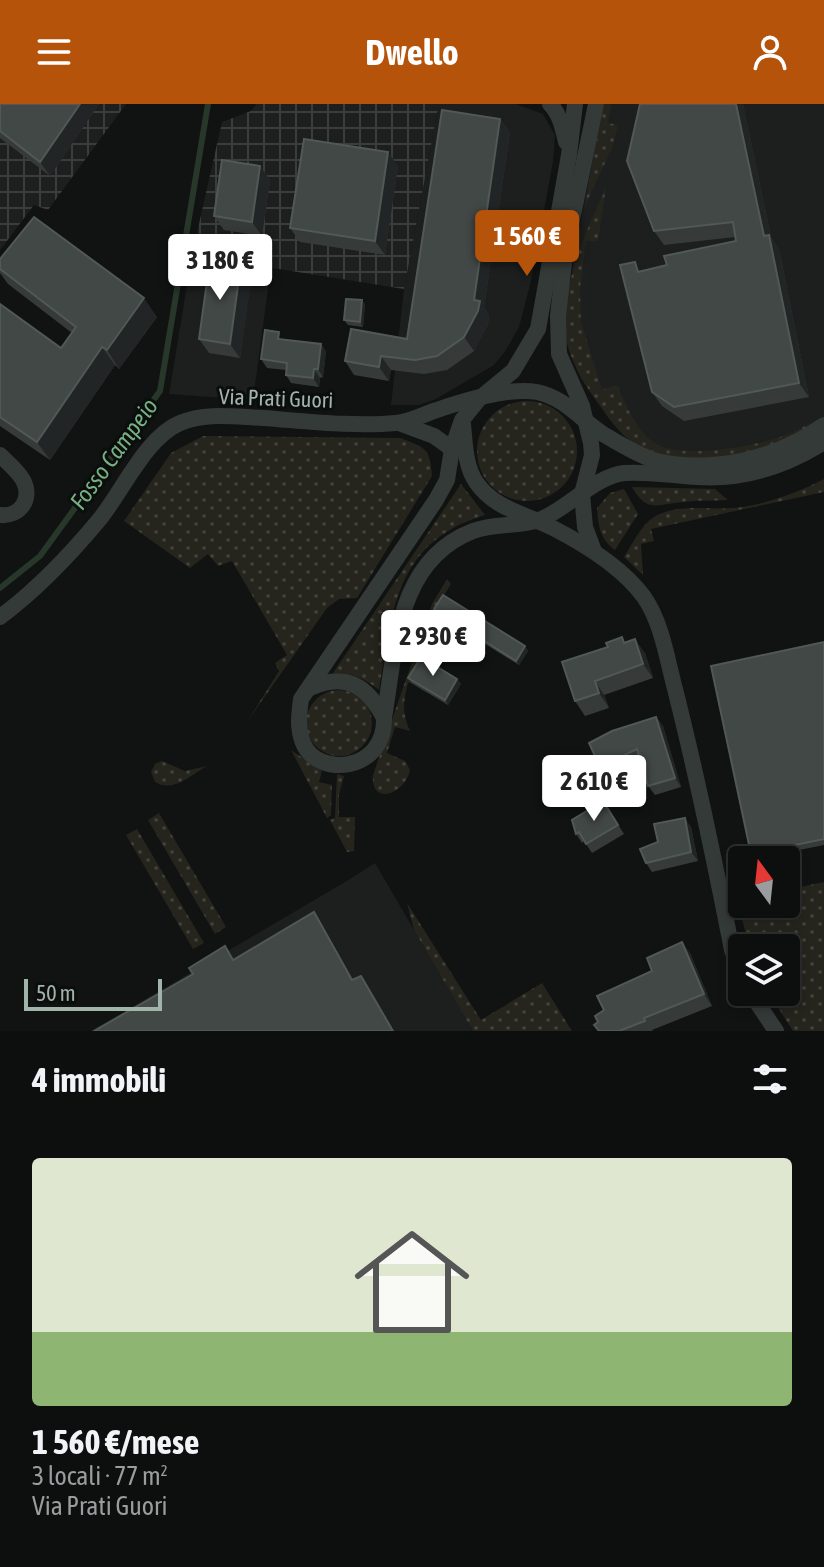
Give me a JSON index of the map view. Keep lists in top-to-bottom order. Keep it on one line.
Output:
{"streets":{"street":["Via Prati Guori"]},"water":["Fosso Campeio"],"scale_bar":"50 m","north":"top","page":{"header":"Dwello","price":["1 560 €","3 180 €","2 930 €","2 610 €"],"scale":"50 m","heading":"4 immobili","list":[{"name":"1 560 €/mese","note":"3 locali · 77 m² · Via Prati Guori"}]}}
